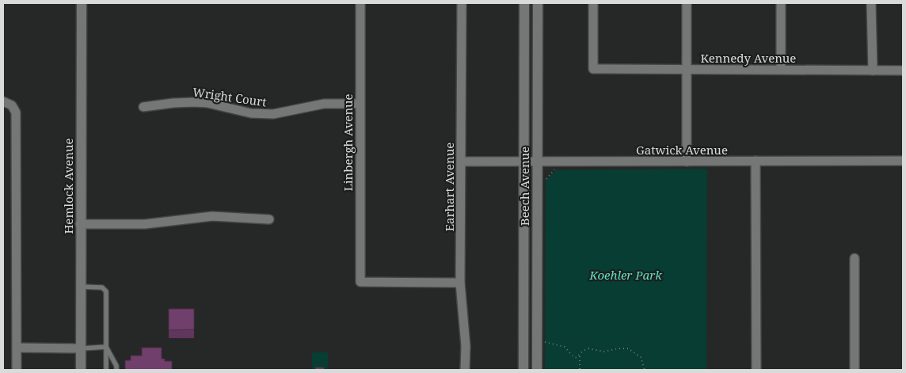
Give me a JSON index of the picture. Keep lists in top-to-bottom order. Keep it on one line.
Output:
{"streets":{"main road":["Hemlock Avenue","Beech Avenue"],"street":["Kennedy Avenue","Wright Court","Linbergh Avenue","Gatwick Avenue","Earhart Avenue"]},"crossings":[["Wright Court","Linbergh Avenue"],["Linbergh Avenue","Earhart Avenue"],["Gatwick Avenue","Beech Avenue"],["Gatwick Avenue","Earhart Avenue"]],"parks":["Koehler Park"]}
